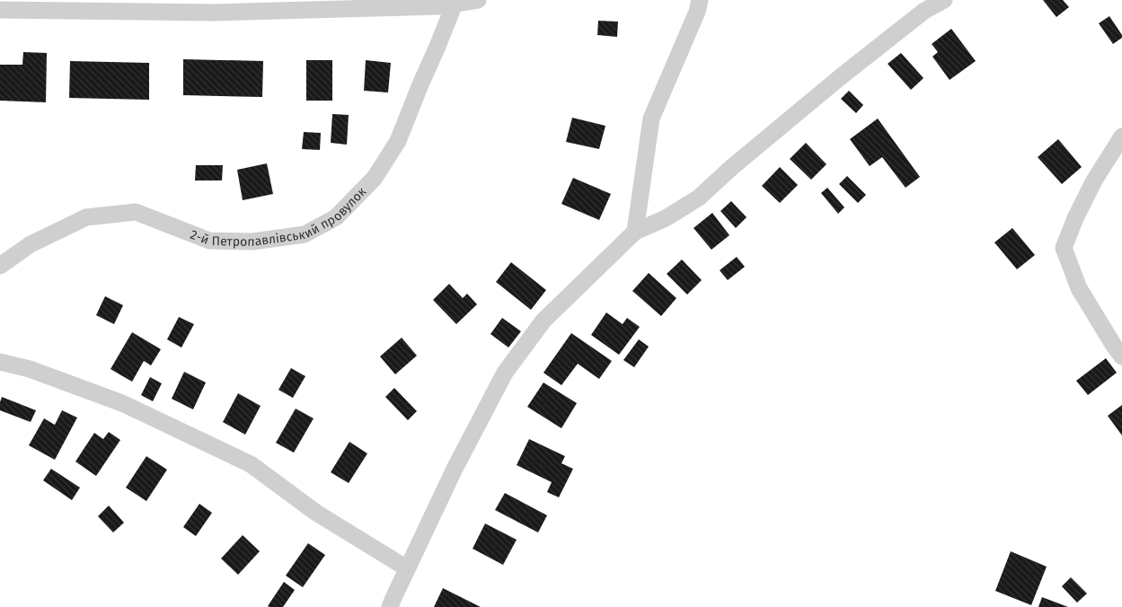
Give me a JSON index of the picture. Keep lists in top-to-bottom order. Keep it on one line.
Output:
{"streets":{"street":["2-й Петропавлівський провулок"]}}
